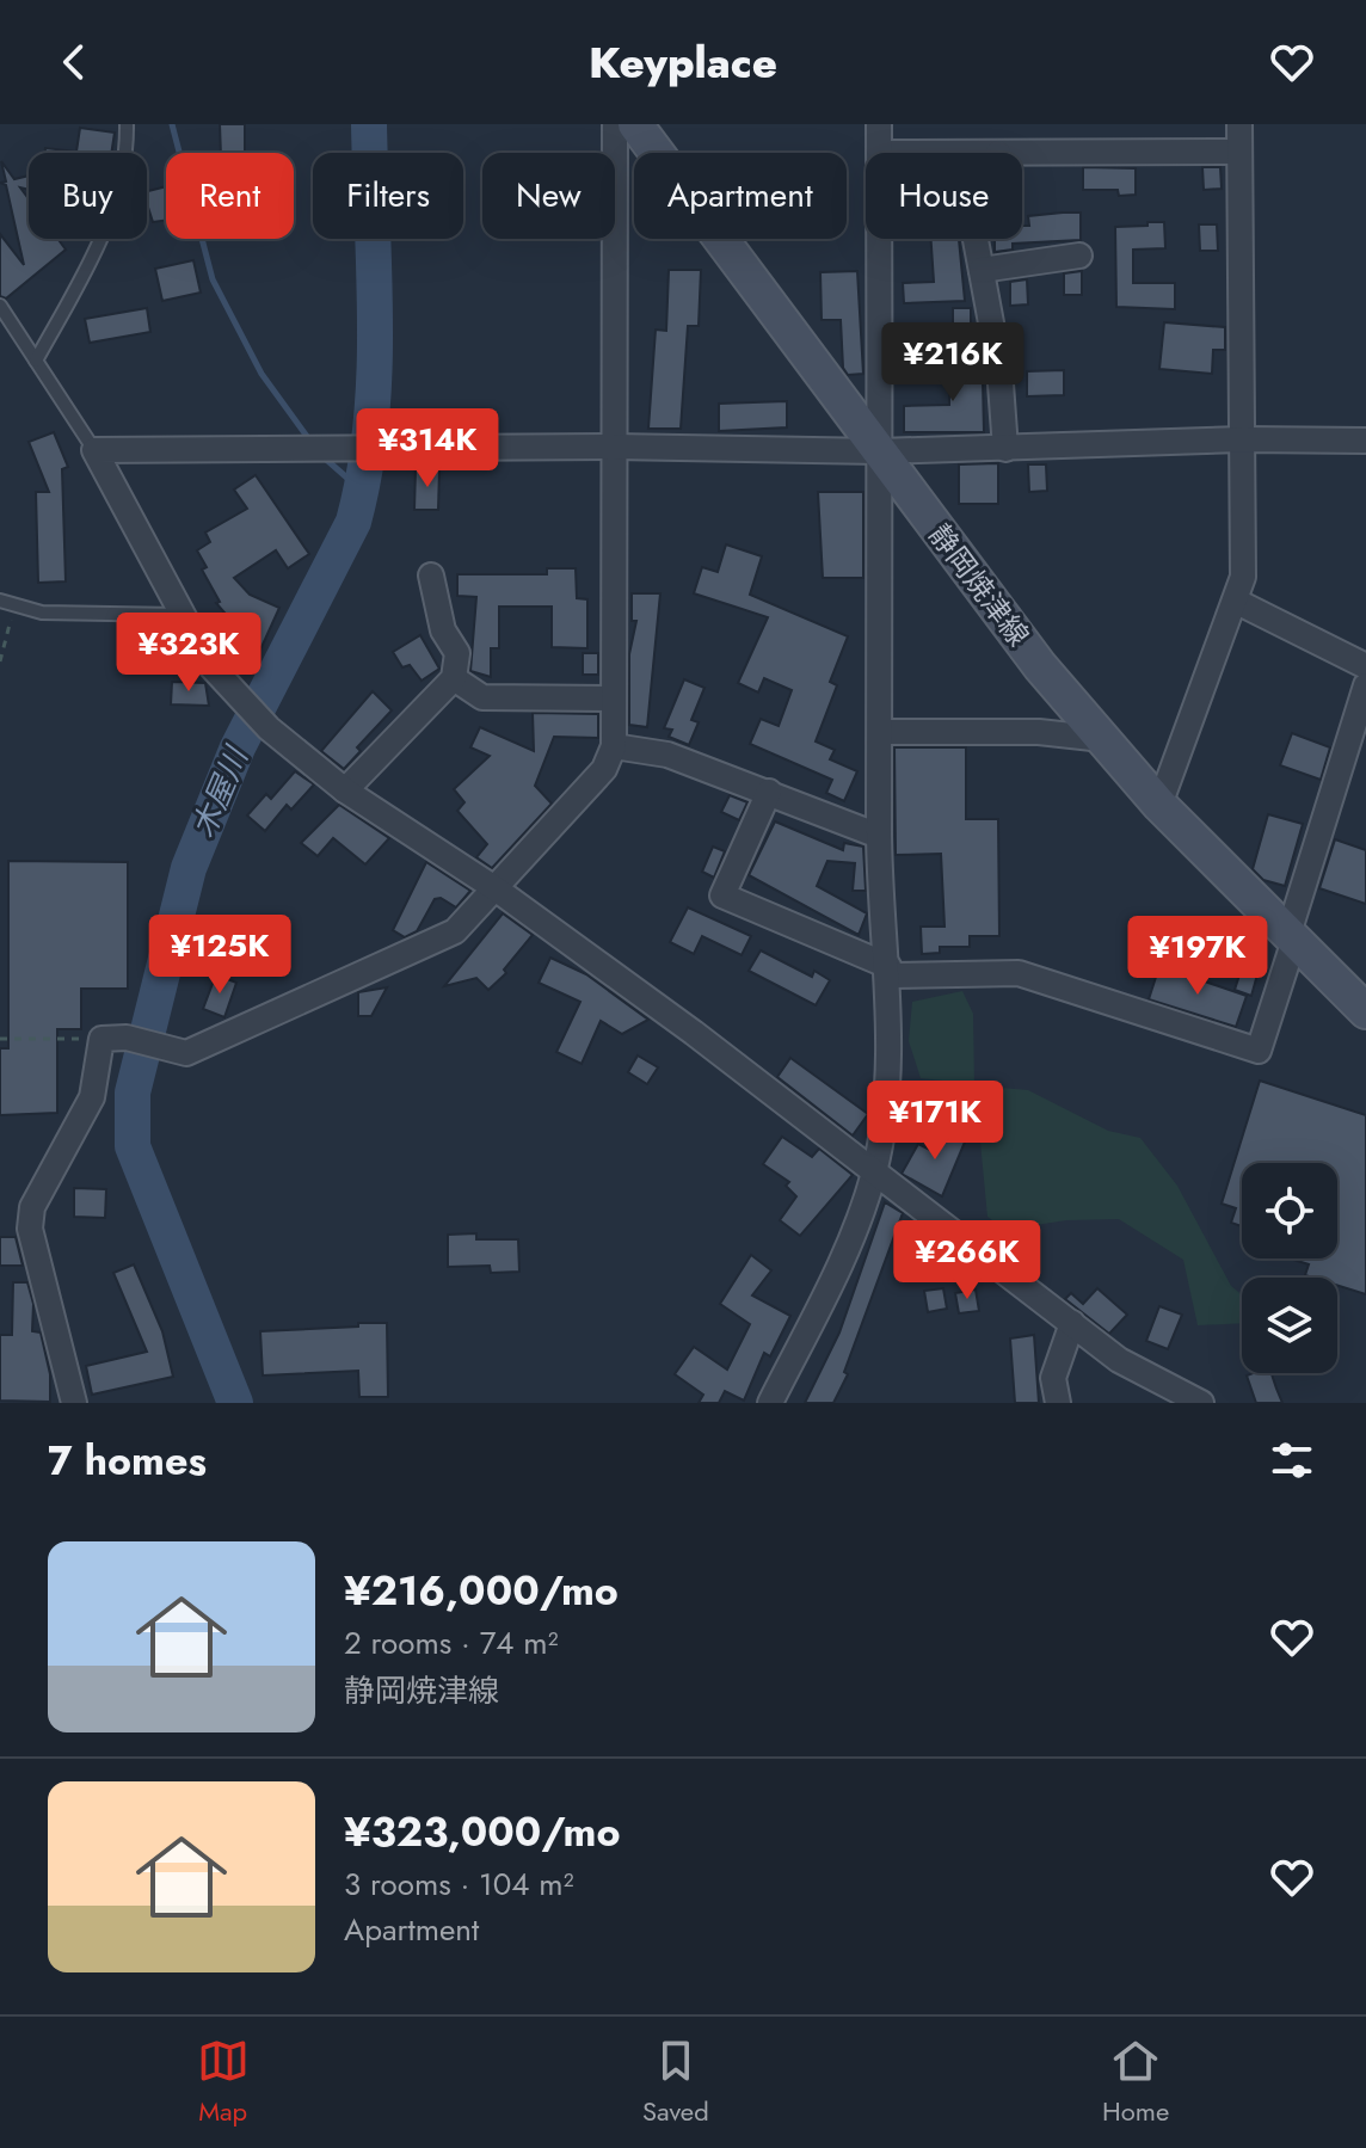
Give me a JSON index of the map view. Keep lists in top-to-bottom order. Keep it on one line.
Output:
{"streets":{"main road":["静岡焼津線"]},"water":["木屋川"],"page":{"header":"Keyplace","chip":["Buy","Rent","Filters","New","Apartment","House"],"price":["¥216K","¥314K","¥323K","¥125K","¥197K","¥171K","¥266K"],"heading":"7 homes","list":[{"name":"¥216,000/mo","note":"2 rooms · 74 m² · 静岡焼津線"},{"name":"¥323,000/mo","note":"3 rooms · 104 m² · Apartment"}],"tabs":["Map","Saved","Home"]}}
